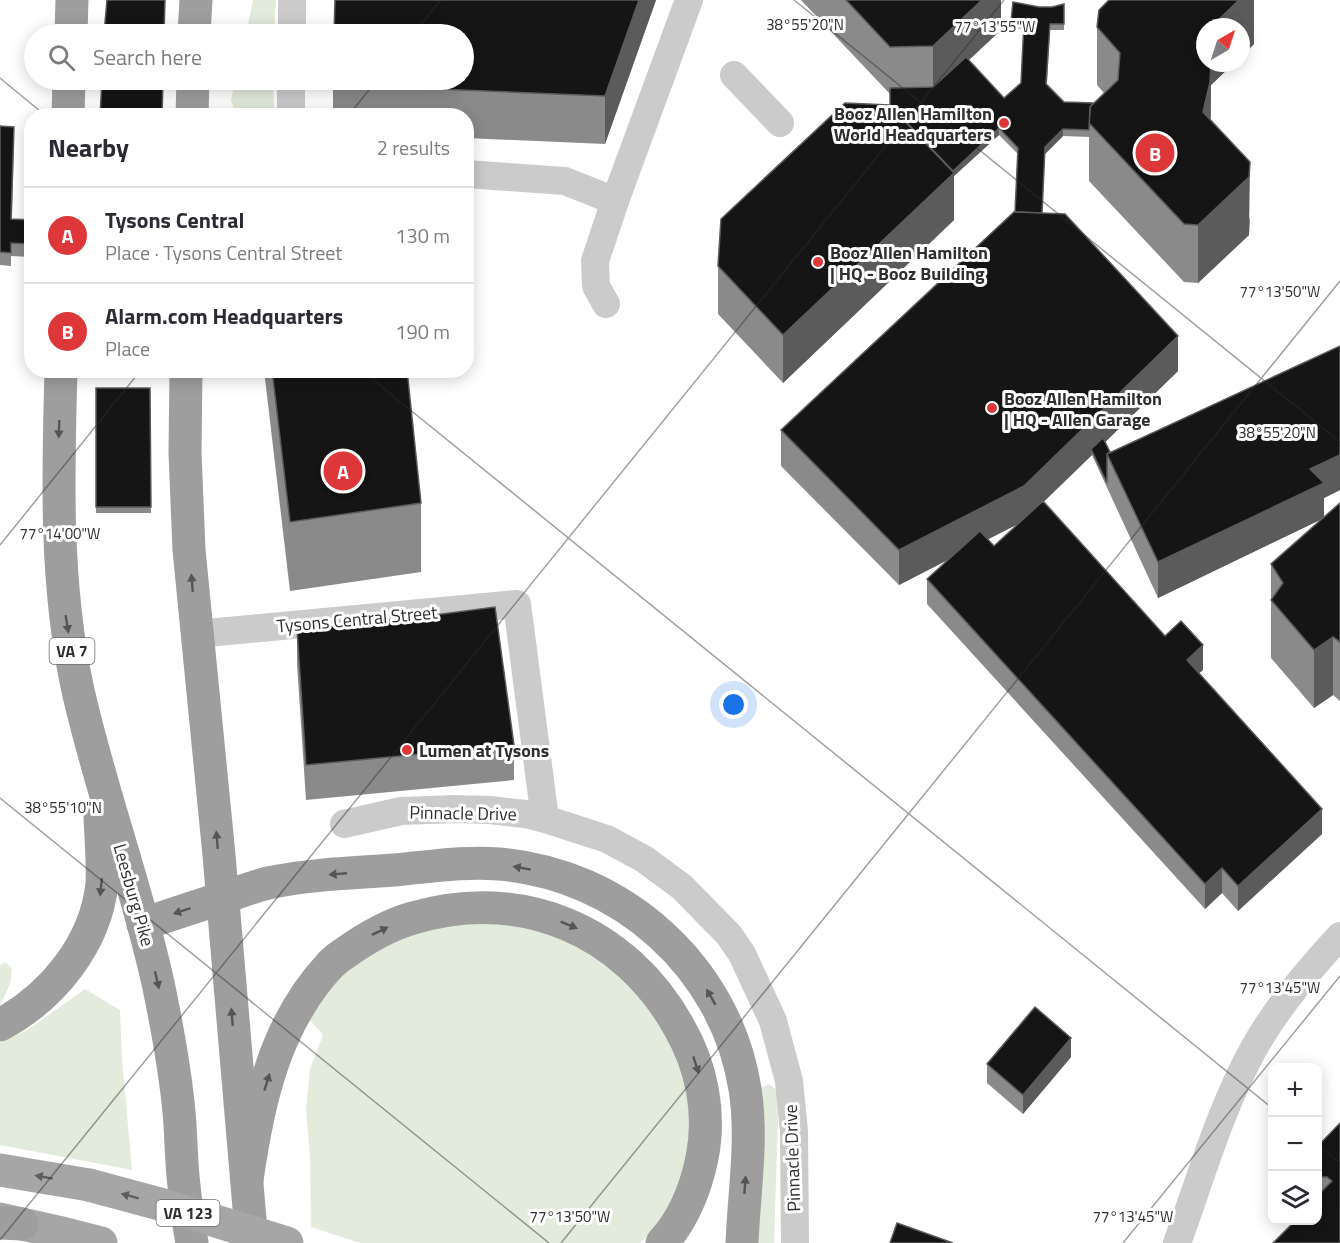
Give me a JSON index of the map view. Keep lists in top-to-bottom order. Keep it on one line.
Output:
{"streets":{"highway":["VA 7","Leesburg Pike"],"main road":["VA 123"],"street":["Tysons Central Street","Pinnacle Drive"]},"crossings":[["Tysons Central Street","Pinnacle Drive"]],"places":["Booz Allen Hamilton World Headquarters","Booz Allen Hamilton | HQ - Booz Building","Booz Allen Hamilton | HQ - Allen Garage","Lumen at Tysons"],"north":"top right","page":{"search":"Search here","heading":["Nearby","2 results"],"pins":["B","A"],"list":[{"mark":"A","name":"Tysons Central","note":"Place · Tysons Central Street","value":"130 m"},{"mark":"B","name":"Alarm.com Headquarters","note":"Place","value":"190 m"}],"map_buttons":["+","−"]},"coordinates":["38°55'20\"N","77°13'55\"W","77°13'50\"W","77°14'00\"W","38°55'10\"N","77°13'45\"W"]}
